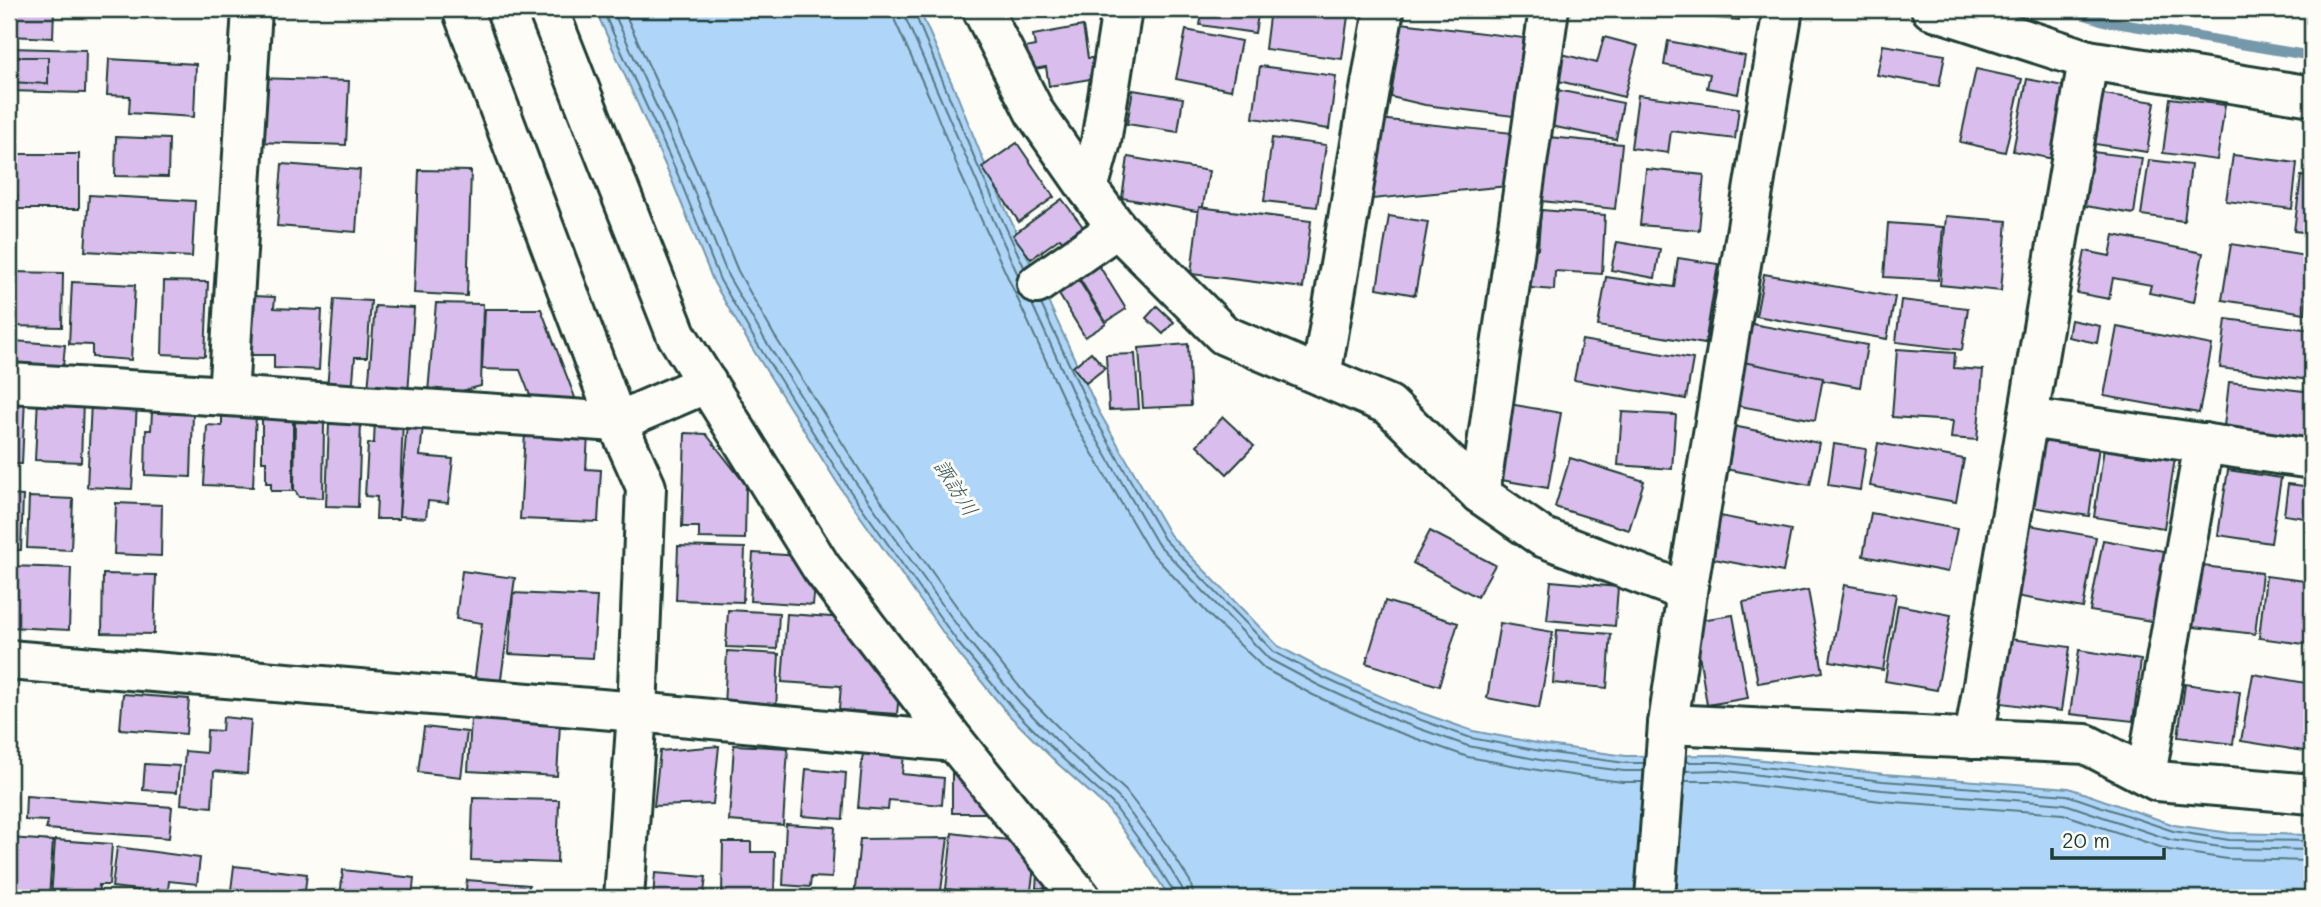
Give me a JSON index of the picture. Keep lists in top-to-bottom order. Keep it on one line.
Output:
{"water":["諏訪川"],"scale_bar":"20 m"}
